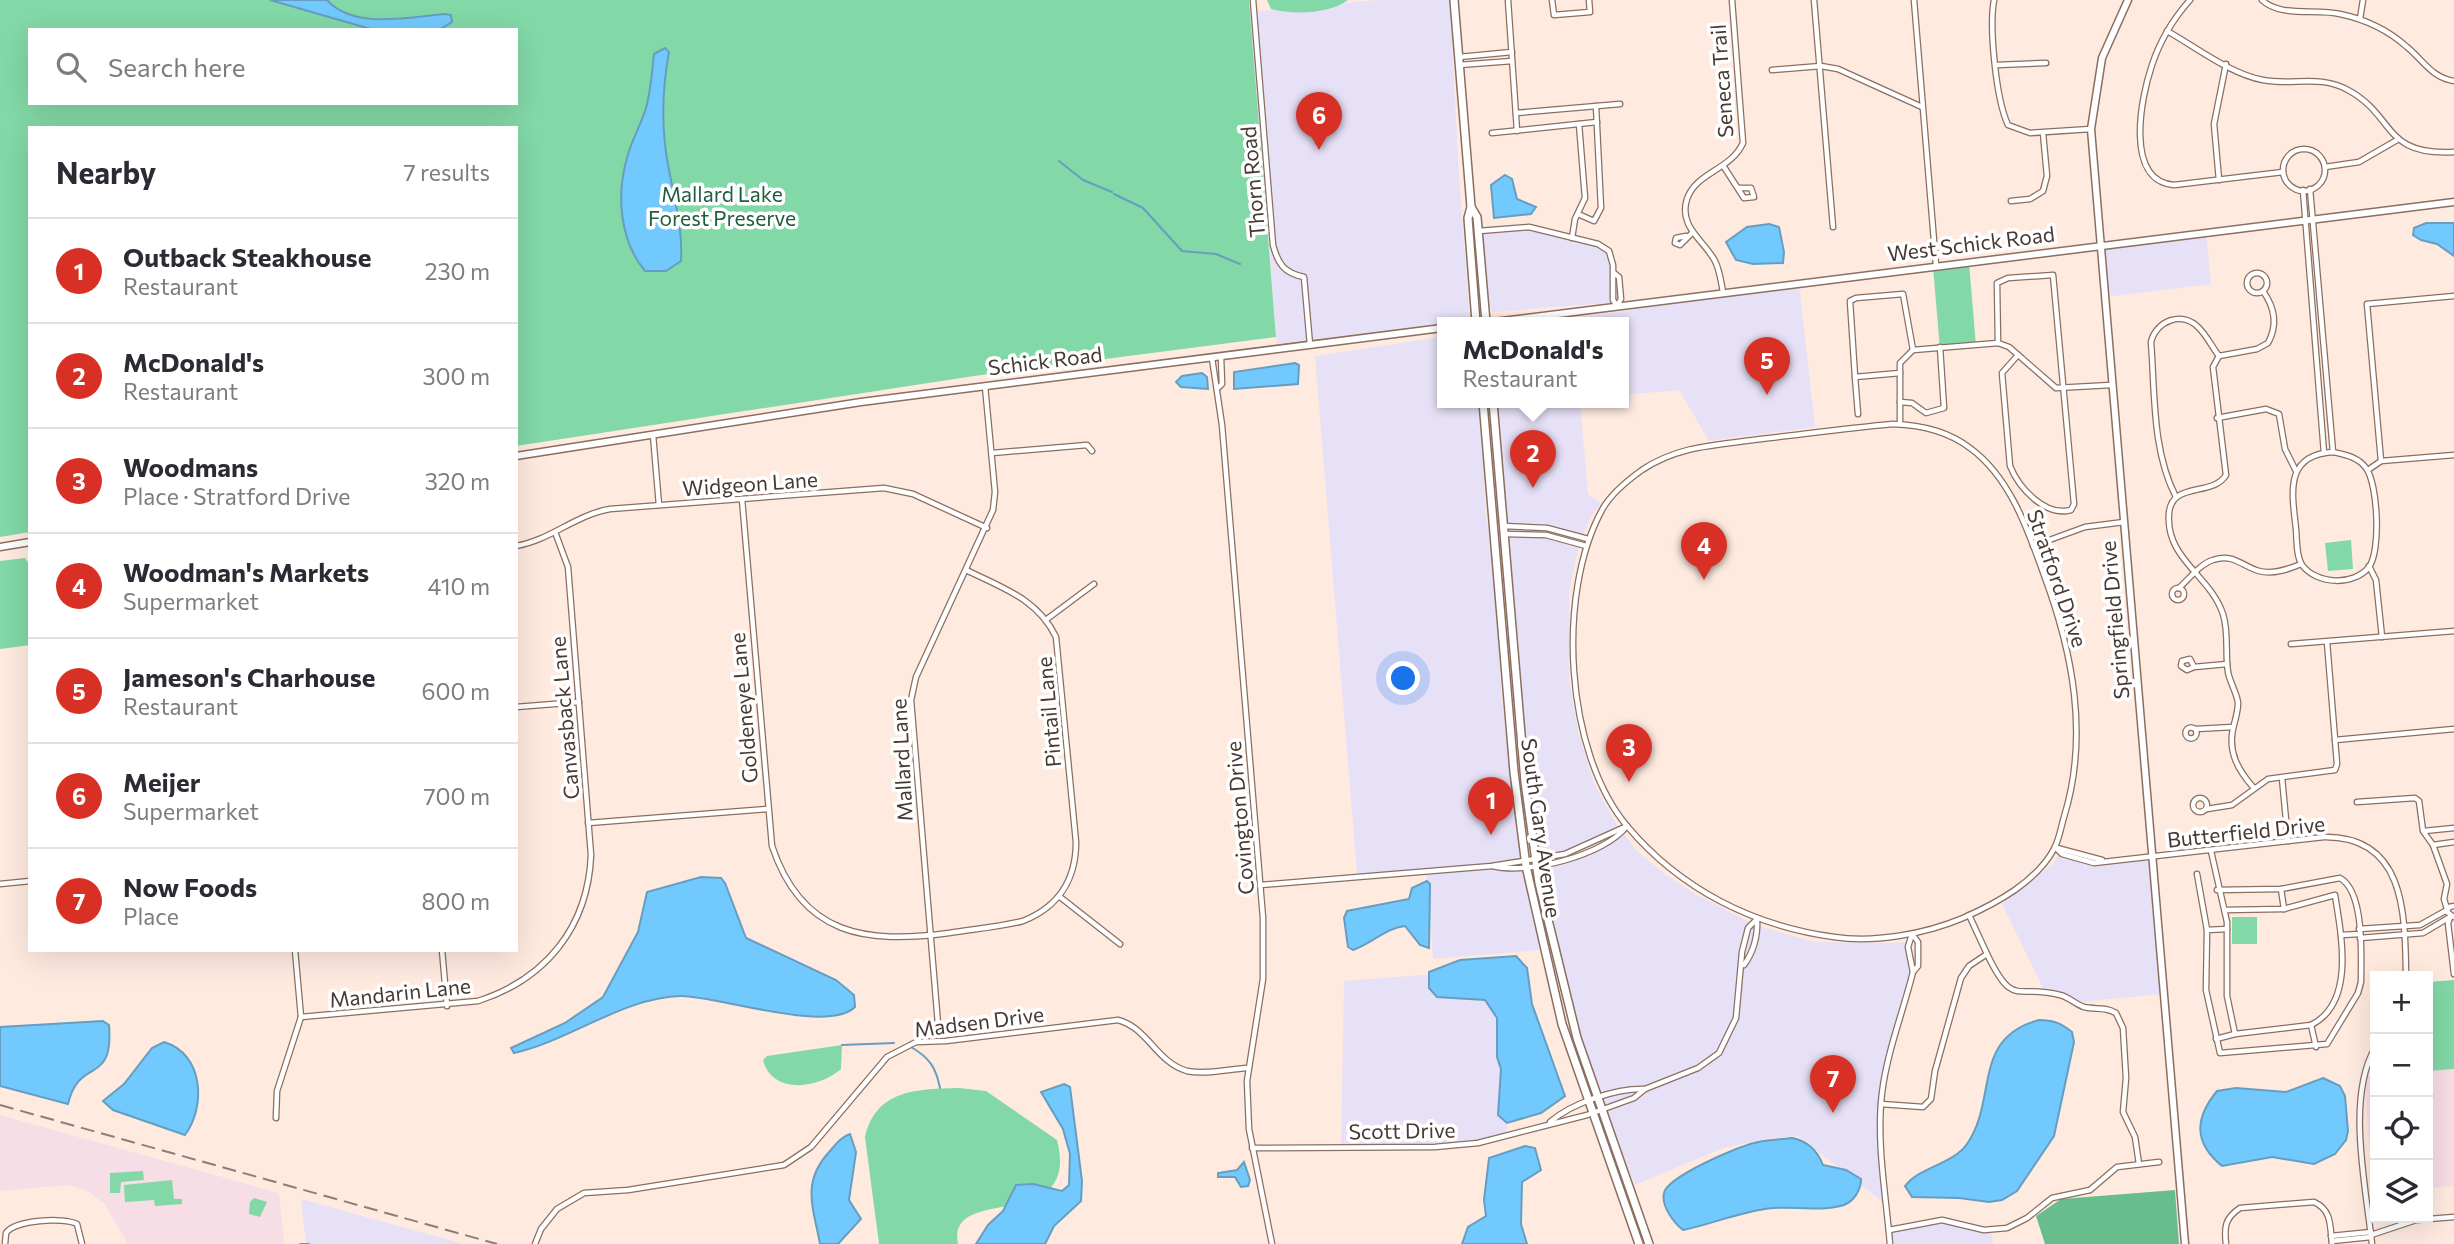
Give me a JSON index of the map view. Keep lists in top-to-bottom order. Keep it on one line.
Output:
{"streets":{"main road":["South Gary Avenue"],"street":["Seneca Trail","Thorn Road","West Schick Road","Schick Road","Widgeon Lane","Stratford Drive","Springfield Drive","Goldeneye Lane","Pintail Lane","Canvasback Lane","Mallard Lane","Covington Drive","Butterfield Drive","Mandarin Lane","Madsen Drive","Scott Drive"]},"crossings":[["Thorn Road","Schick Road"],["West Schick Road","Springfield Drive"],["Schick Road","Mallard Lane"],["Schick Road","Covington Drive"],["Widgeon Lane","Goldeneye Lane"],["Widgeon Lane","Canvasback Lane"],["Widgeon Lane","Mallard Lane"],["Stratford Drive","Butterfield Drive"],["Stratford Drive","Scott Drive"],["Springfield Drive","Butterfield Drive"],["Goldeneye Lane","Pintail Lane"],["Goldeneye Lane","Mallard Lane"],["Pintail Lane","Mallard Lane"],["Canvasback Lane","Mandarin Lane"],["Covington Drive","Madsen Drive"],["Covington Drive","Scott Drive"],["South Gary Avenue","Scott Drive"]],"parks":["Mallard Lake Forest Preserve"],"page":{"search":"Search here","pins":["6","5","2","4","3","1","7"],"heading":["Nearby","7 results"],"list":[{"mark":"1","name":"Outback Steakhouse","note":"Restaurant","value":"230 m"},{"mark":"2","name":"McDonald's","note":"Restaurant","value":"300 m"},{"mark":"3","name":"Woodmans","note":"Place · Stratford Drive","value":"320 m"},{"mark":"4","name":"Woodman's Markets","note":"Supermarket","value":"410 m"},{"mark":"5","name":"Jameson's Charhouse","note":"Restaurant","value":"600 m"},{"mark":"6","name":"Meijer","note":"Supermarket","value":"700 m"},{"mark":"7","name":"Now Foods","note":"Place","value":"800 m"}],"popup":["McDonald's","Restaurant"],"map_buttons":["+","−"]}}
